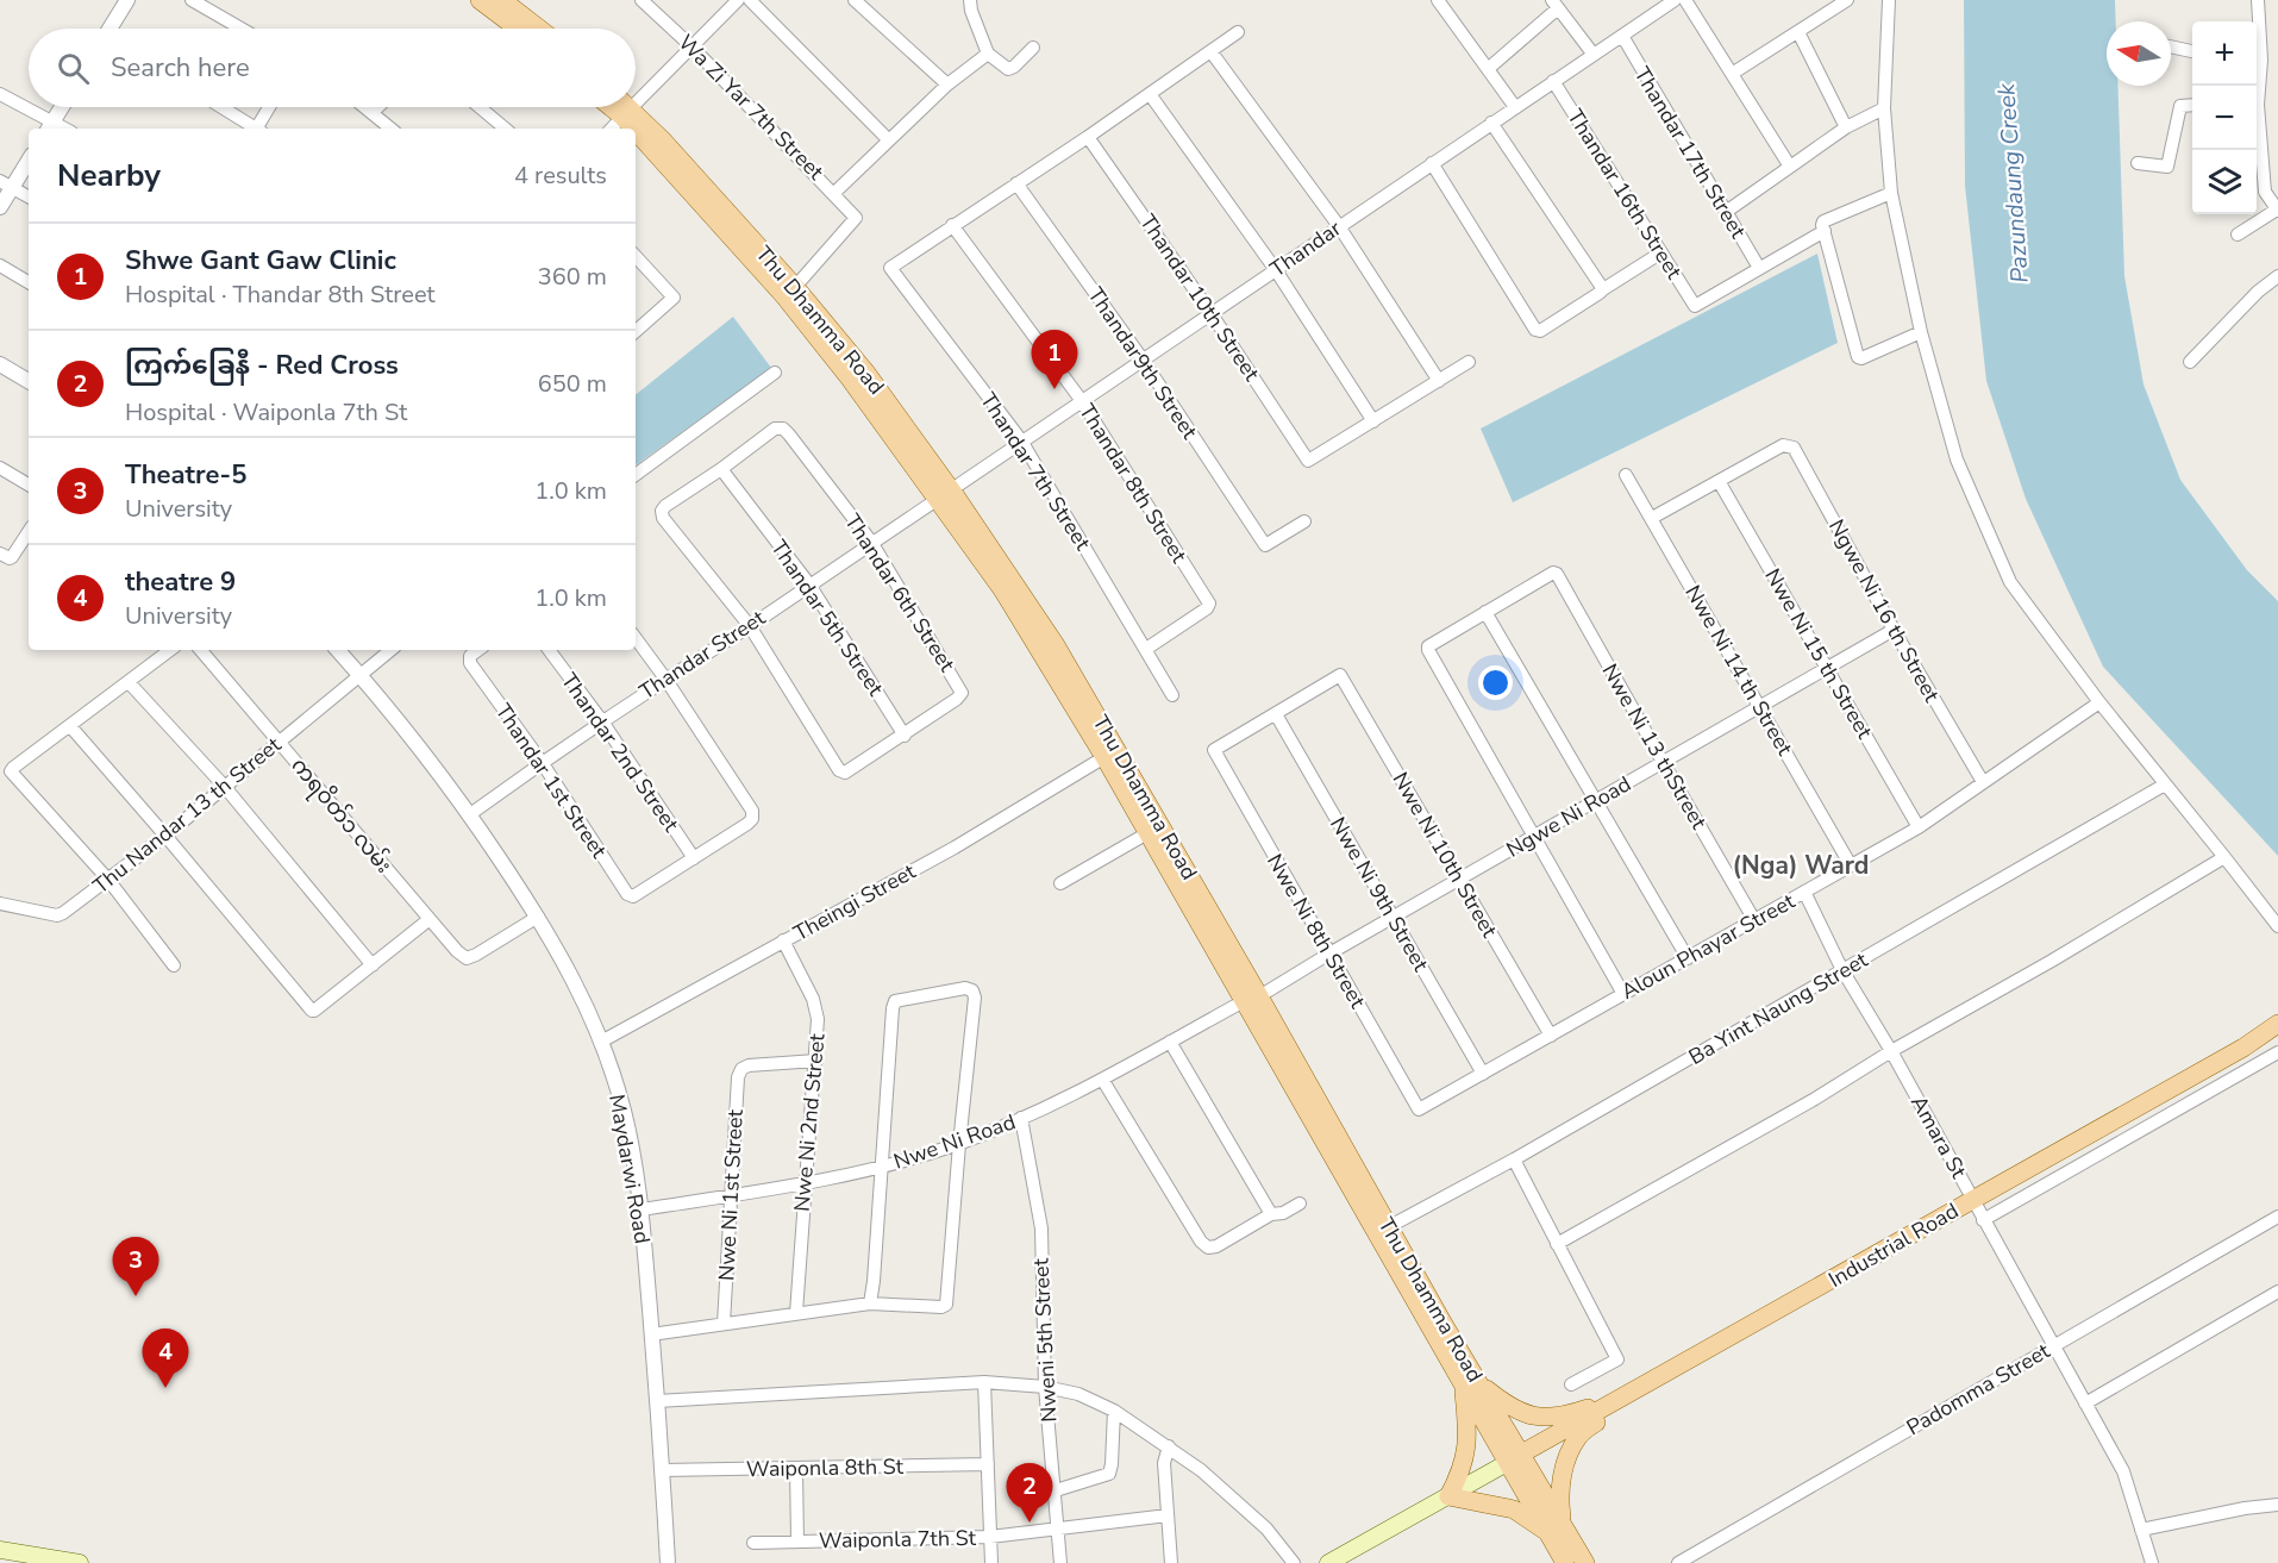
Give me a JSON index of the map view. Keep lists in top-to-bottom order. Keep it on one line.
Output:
{"streets":{"main road":["Thu Dhamma Road","Industrial Road"],"street":["Wa Zi Yar 7th Street","Thandar 17th Street","Thandar 16th Street","Thandar","Thandar 10th Street","Thandar9th Street","Thandar 7th Street","Thandar 8th Street","Thandar 6th Street","Ngwe Ni 16 th Street","Thandar 5th Street","Nwe Ni 15 th Street","Thandar Street","Nwe Ni 14 th Street","Nwe Ni 13 thStreet","Thandar 2nd Street","Thandar 1st Street","Thu Nandar 13 th Street","ကရဝိတ်၁ လမ်း","Ngwe Ni Road","Nwe Ni 10th Street","Nwe Ni 9th Street","Theingi Street","Nwe Ni 8th Street","Aloun Phayar Street","Ba Yint Naung Street","Nwe Ni 2nd Street","Amara St","Nwe Ni Road","Maydarwi Road","Nwe Ni 1st Street","Nweni 5th Street","Padomma Street","Waiponla 8th St","Waiponla 7th St"]},"crossings":[["Wa Zi Yar 7th Street","Thu Dhamma Road"],["Thandar 17th Street","Thandar 16th Street"],["Thandar 17th Street","Thandar"],["Thandar 16th Street","Thandar"],["Thandar","Thandar 10th Street"],["Thandar","Thu Dhamma Road"],["Thandar","Thandar9th Street"],["Thandar","Thandar 7th Street"],["Thandar","Thandar 8th Street"],["Thandar","Thandar Street"],["Thu Dhamma Road","Thandar Street"],["Thu Dhamma Road","Ngwe Ni Road"],["Thu Dhamma Road","Theingi Street"],["Thu Dhamma Road","Ba Yint Naung Street"],["Thu Dhamma Road","Nwe Ni Road"],["Thu Dhamma Road","Industrial Road"],["Thandar 7th Street","Thandar 8th Street"],["Thandar 6th Street","Thandar 5th Street"],["Thandar 6th Street","Thandar Street"],["Ngwe Ni 16 th Street","Nwe Ni 15 th Street"],["Ngwe Ni 16 th Street","Ngwe Ni Road"],["Ngwe Ni 16 th Street","Aloun Phayar Street"],["Thandar 5th Street","Thandar Street"],["Nwe Ni 15 th Street","Ngwe Ni Road"],["Nwe Ni 15 th Street","Aloun Phayar Street"],["Thandar Street","Thandar 2nd Street"],["Thandar Street","Thandar 1st Street"],["Thandar Street","Maydarwi Road"],["Nwe Ni 14 th Street","Ngwe Ni Road"],["Nwe Ni 14 th Street","Aloun Phayar Street"],["Nwe Ni 13 thStreet","Ngwe Ni Road"],["Nwe Ni 13 thStreet","Aloun Phayar Street"],["Thandar 2nd Street","Thandar 1st Street"],["Thu Nandar 13 th Street","ကရဝိတ်၁ လမ်း"],["Thu Nandar 13 th Street","Maydarwi Road"],["ကရဝိတ်၁ လမ်း","Maydarwi Road"],["Ngwe Ni Road","Nwe Ni 10th Street"],["Ngwe Ni Road","Nwe Ni 9th Street"],["Ngwe Ni Road","Nwe Ni 8th Street"],["Ngwe Ni Road","Nwe Ni Road"],["Nwe Ni 10th Street","Nwe Ni 9th Street"],["Nwe Ni 10th Street","Nwe Ni 8th Street"],["Nwe Ni 10th Street","Aloun Phayar Street"],["Nwe Ni 9th Street","Nwe Ni 8th Street"],["Nwe Ni 9th Street","Aloun Phayar Street"],["Theingi Street","Nwe Ni 2nd Street"],["Theingi Street","Maydarwi Road"],["Nwe Ni 8th Street","Aloun Phayar Street"],["Aloun Phayar Street","Amara St"],["Ba Yint Naung Street","Amara St"],["Nwe Ni 2nd Street","Nwe Ni Road"],["Nwe Ni 2nd Street","Nwe Ni 1st Street"],["Amara St","Industrial Road"],["Amara St","Padomma Street"],["Nwe Ni Road","Maydarwi Road"],["Nwe Ni Road","Nwe Ni 1st Street"],["Nwe Ni Road","Nweni 5th Street"],["Maydarwi Road","Waiponla 8th St"],["Nweni 5th Street","Waiponla 7th St"]],"districts":["(Nga) Ward"],"water":["Pazundaung Creek"],"north":"left","page":{"map_buttons":["+","−"],"search":"Search here","heading":["Nearby","4 results"],"list":[{"mark":"1","name":"Shwe Gant Gaw Clinic","note":"Hospital · Thandar 8th Street","value":"360 m"},{"mark":"2","name":"ကြက်ခြေနီ - Red Cross","note":"Hospital · Waiponla 7th St","value":"650 m"},{"mark":"3","name":"Theatre-5","note":"University","value":"1.0 km"},{"mark":"4","name":"theatre 9","note":"University","value":"1.0 km"}],"pins":["1","3","4","2"]}}
